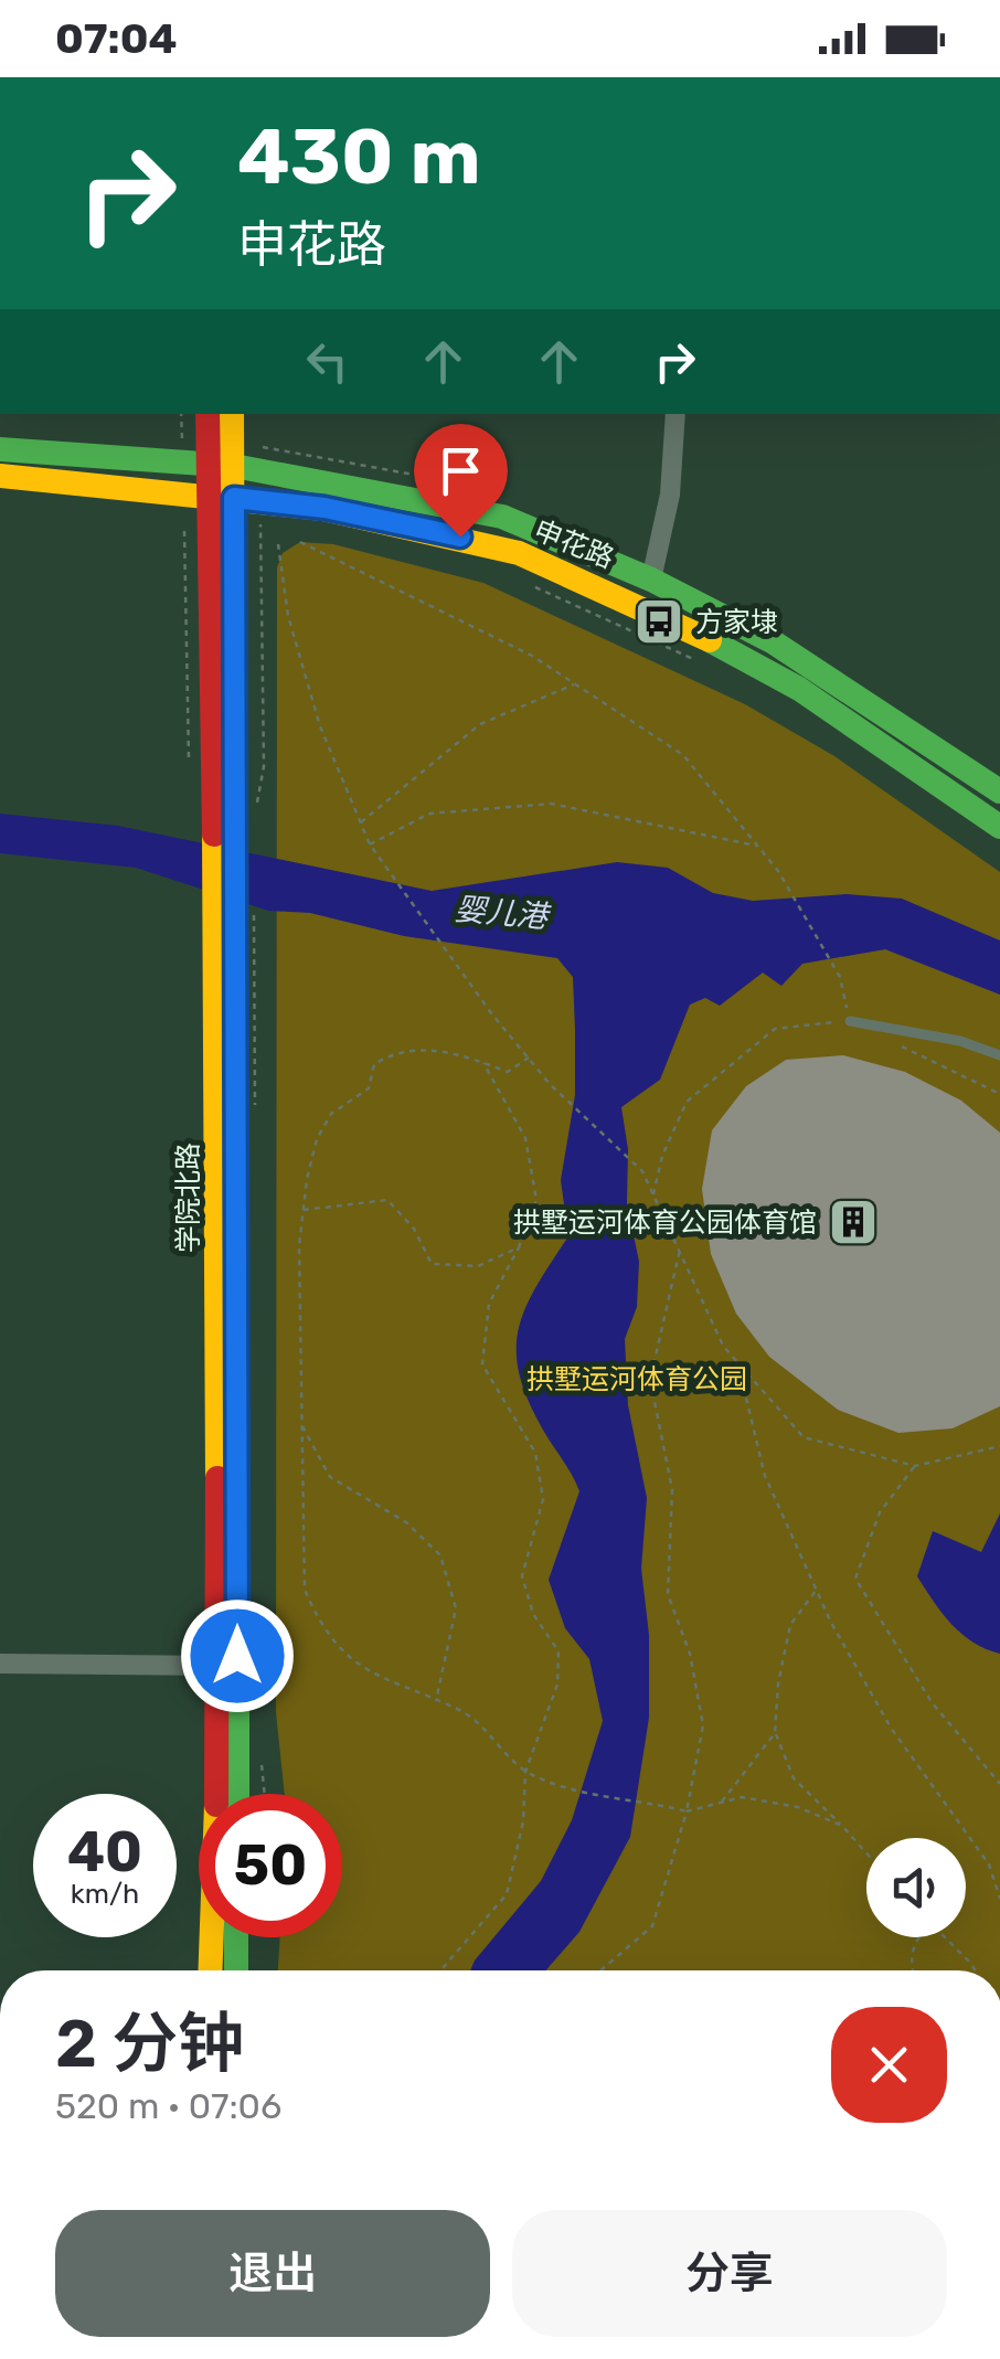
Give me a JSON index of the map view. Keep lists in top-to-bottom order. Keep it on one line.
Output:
{"streets":{"main road":["申花路","学院北路"]},"crossings":[["申花路","学院北路"]],"water":["婴儿港"],"parks":["拱墅运河体育公园"],"places":{"bus stop":["方家埭"],"building":["拱墅运河体育公园体育馆"]},"page":{"status":"07:04","turn":["430 m","申花路"],"speed":"40 km/h","limit":"50","heading":["2 分钟","520 m · 07:06"],"buttons":["退出","分享"]}}
